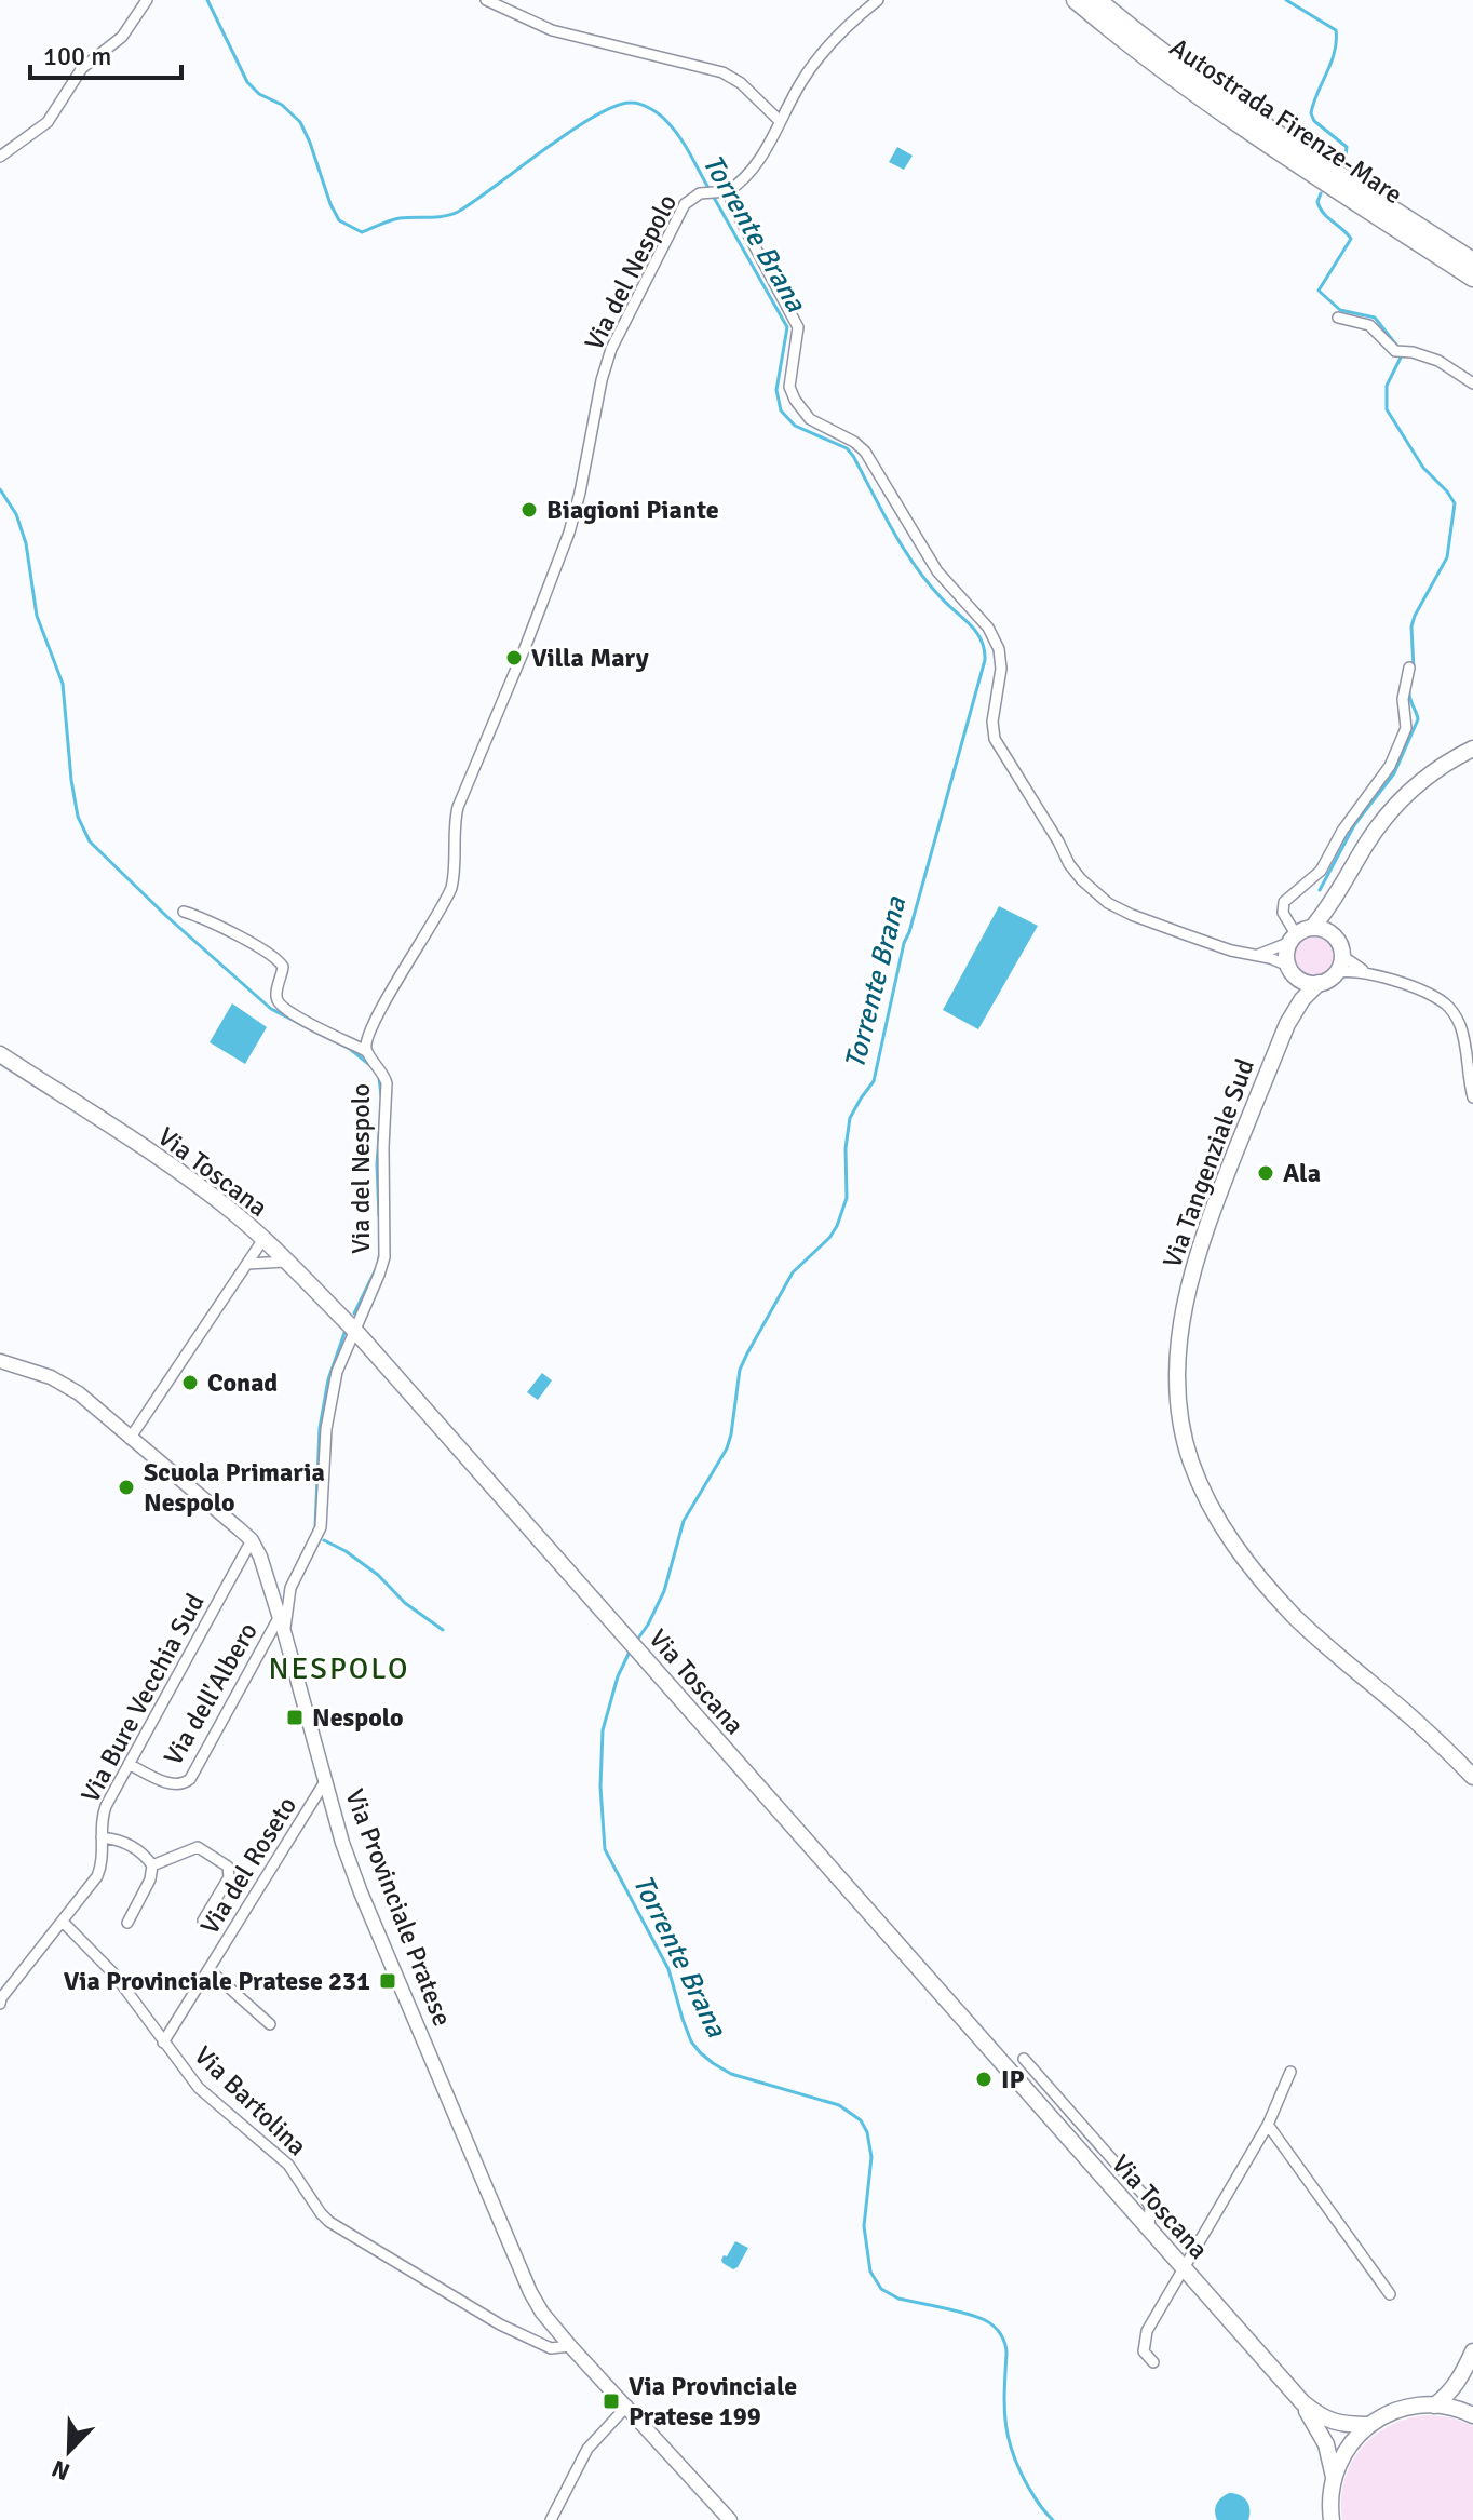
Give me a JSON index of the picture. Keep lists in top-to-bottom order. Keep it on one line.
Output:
{"streets":{"highway":["Autostrada Firenze-Mare"],"main road":["Via Tangenziale Sud","Via Toscana"],"street":["Via del Nespolo","Via dell'Albero","Via Bure Vecchia Sud","Via del Roseto","Via Provinciale Pratese","Via Bartolina"]},"crossings":[["Via del Nespolo","Via Toscana"],["Via del Nespolo","Via Provinciale Pratese"],["Via dell'Albero","Via Bure Vecchia Sud"],["Via dell'Albero","Via Provinciale Pratese"],["Via Bure Vecchia Sud","Via Provinciale Pratese"],["Via Bure Vecchia Sud","Via Bartolina"],["Via del Roseto","Via Provinciale Pratese"],["Via del Roseto","Via Bartolina"],["Via Provinciale Pratese","Via Bartolina"]],"districts":["NESPOLO"],"water":["Torrente Brana"],"places":{"other":["Biagioni Piante","Villa Mary","Ala","Conad","Scuola Primaria Nespolo","IP"],"transit":["Nespolo","Via Provinciale Pratese 231","Via Provinciale Pratese 199"]},"scale_bar":"100 m","north":"bottom left"}
